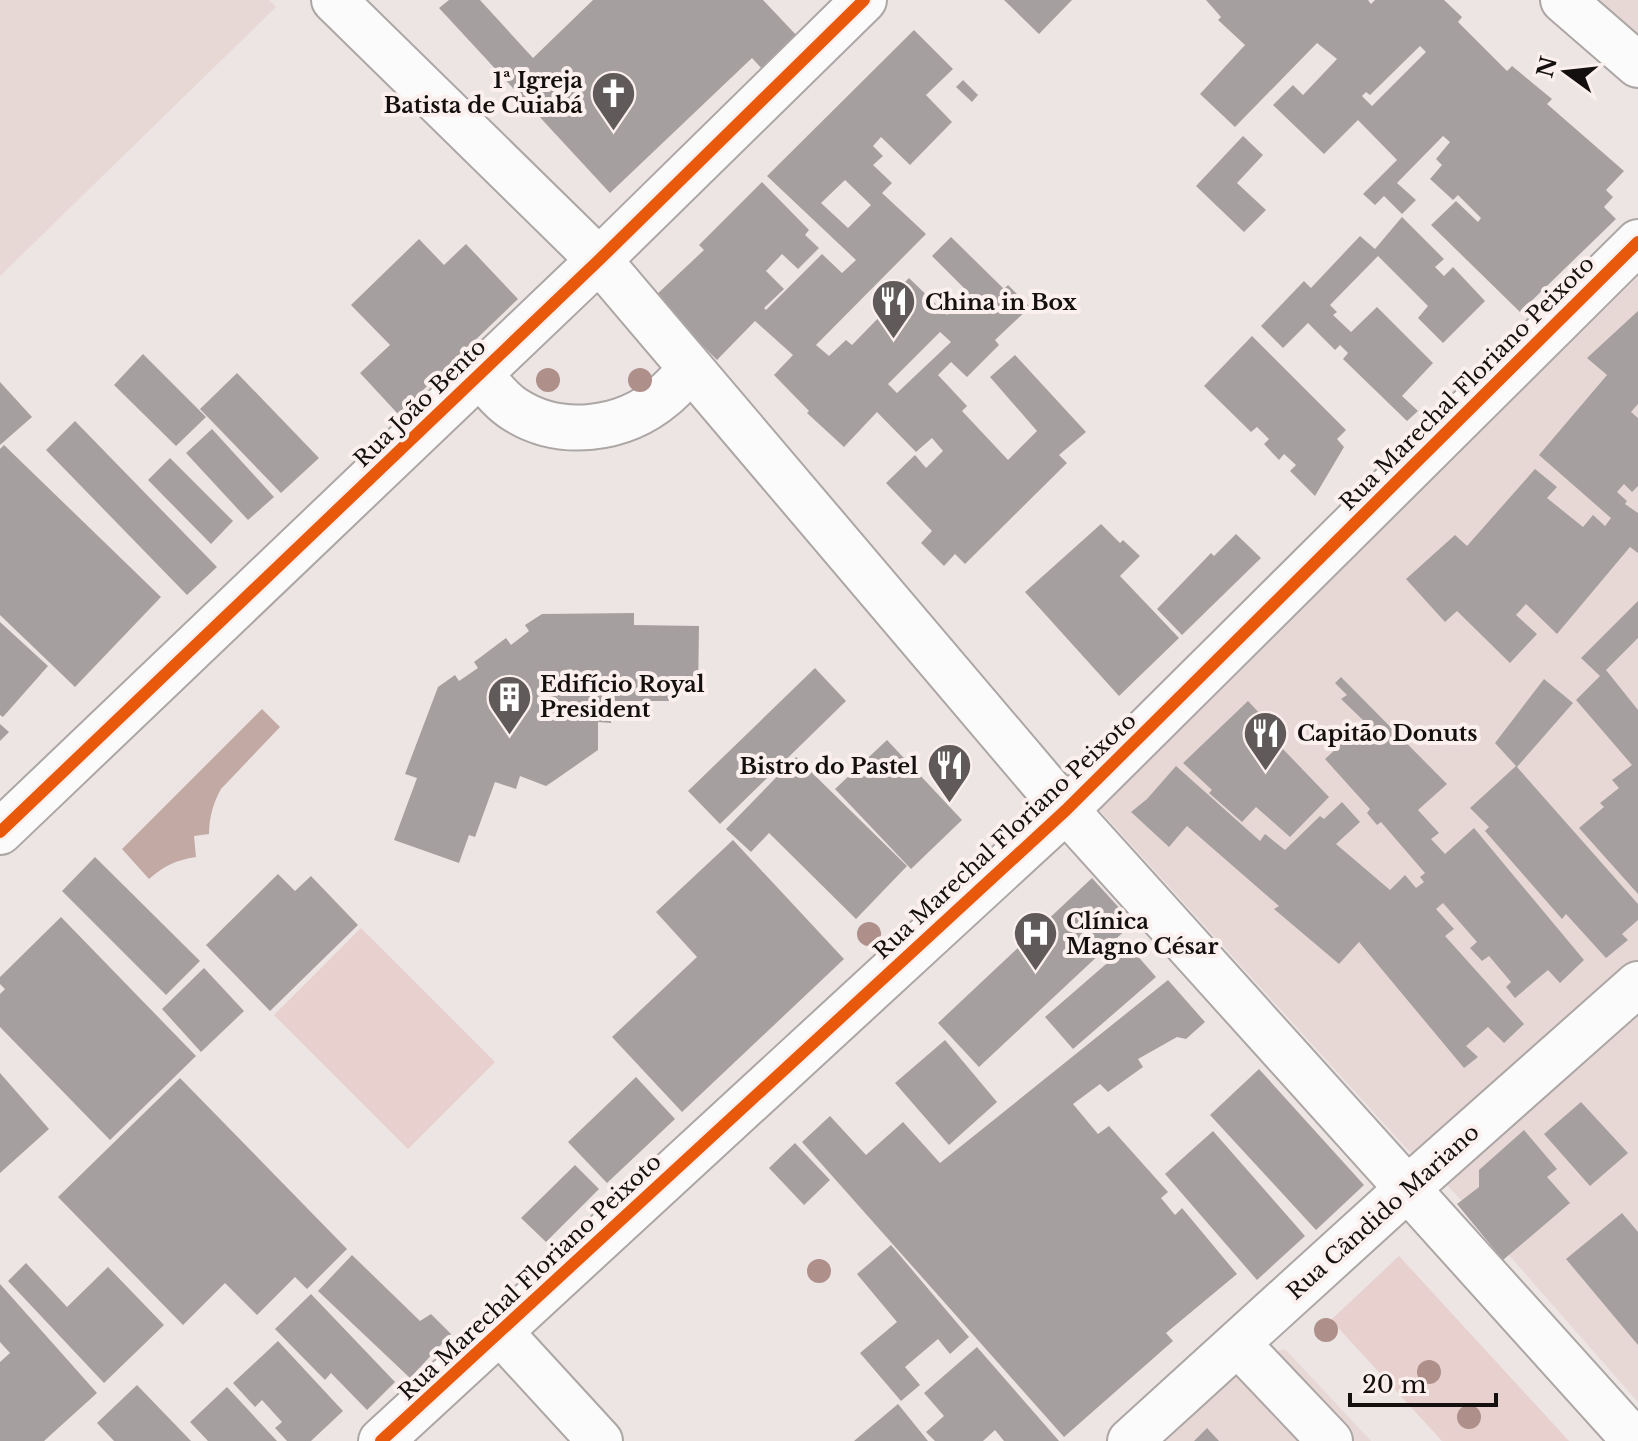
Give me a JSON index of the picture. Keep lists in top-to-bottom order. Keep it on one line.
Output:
{"streets":{"street":["Rua Marechal Floriano Peixoto","Rua João Bento","Rua Cândido Mariano"]},"places":{"church":["1ª Igreja Batista de Cuiabá"],"restaurant":["China in Box","Capitão Donuts","Bistro do Pastel"],"building":["Edifício Royal President"],"hospital":["Clínica Magno César"]},"scale_bar":"20 m","north":"left"}
